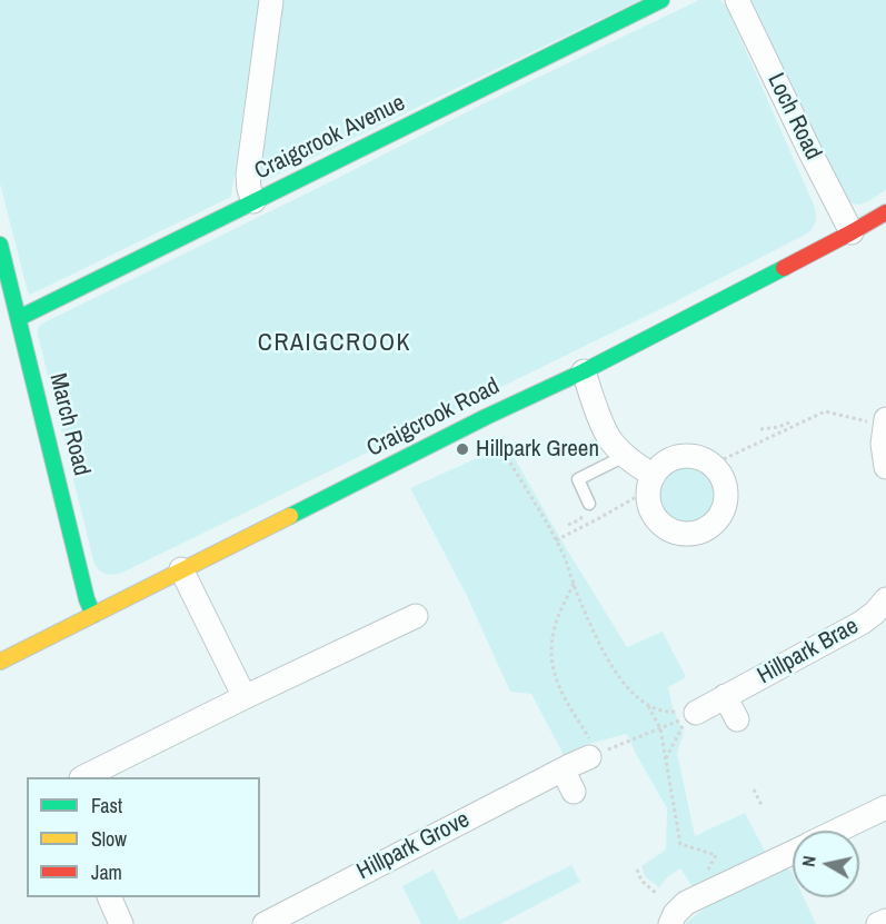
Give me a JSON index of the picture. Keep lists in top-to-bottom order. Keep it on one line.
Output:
{"streets":{"street":["Loch Road","Craigcrook Avenue","Craigcrook Road","March Road","Hillpark Brae","Hillpark Grove"]},"crossings":[["Loch Road","Craigcrook Road"],["Craigcrook Avenue","March Road"],["Craigcrook Road","March Road"]],"districts":["CRAIGCROOK"],"places":["Hillpark Green"],"legend":["Fast","Slow","Jam"],"north":"left"}
